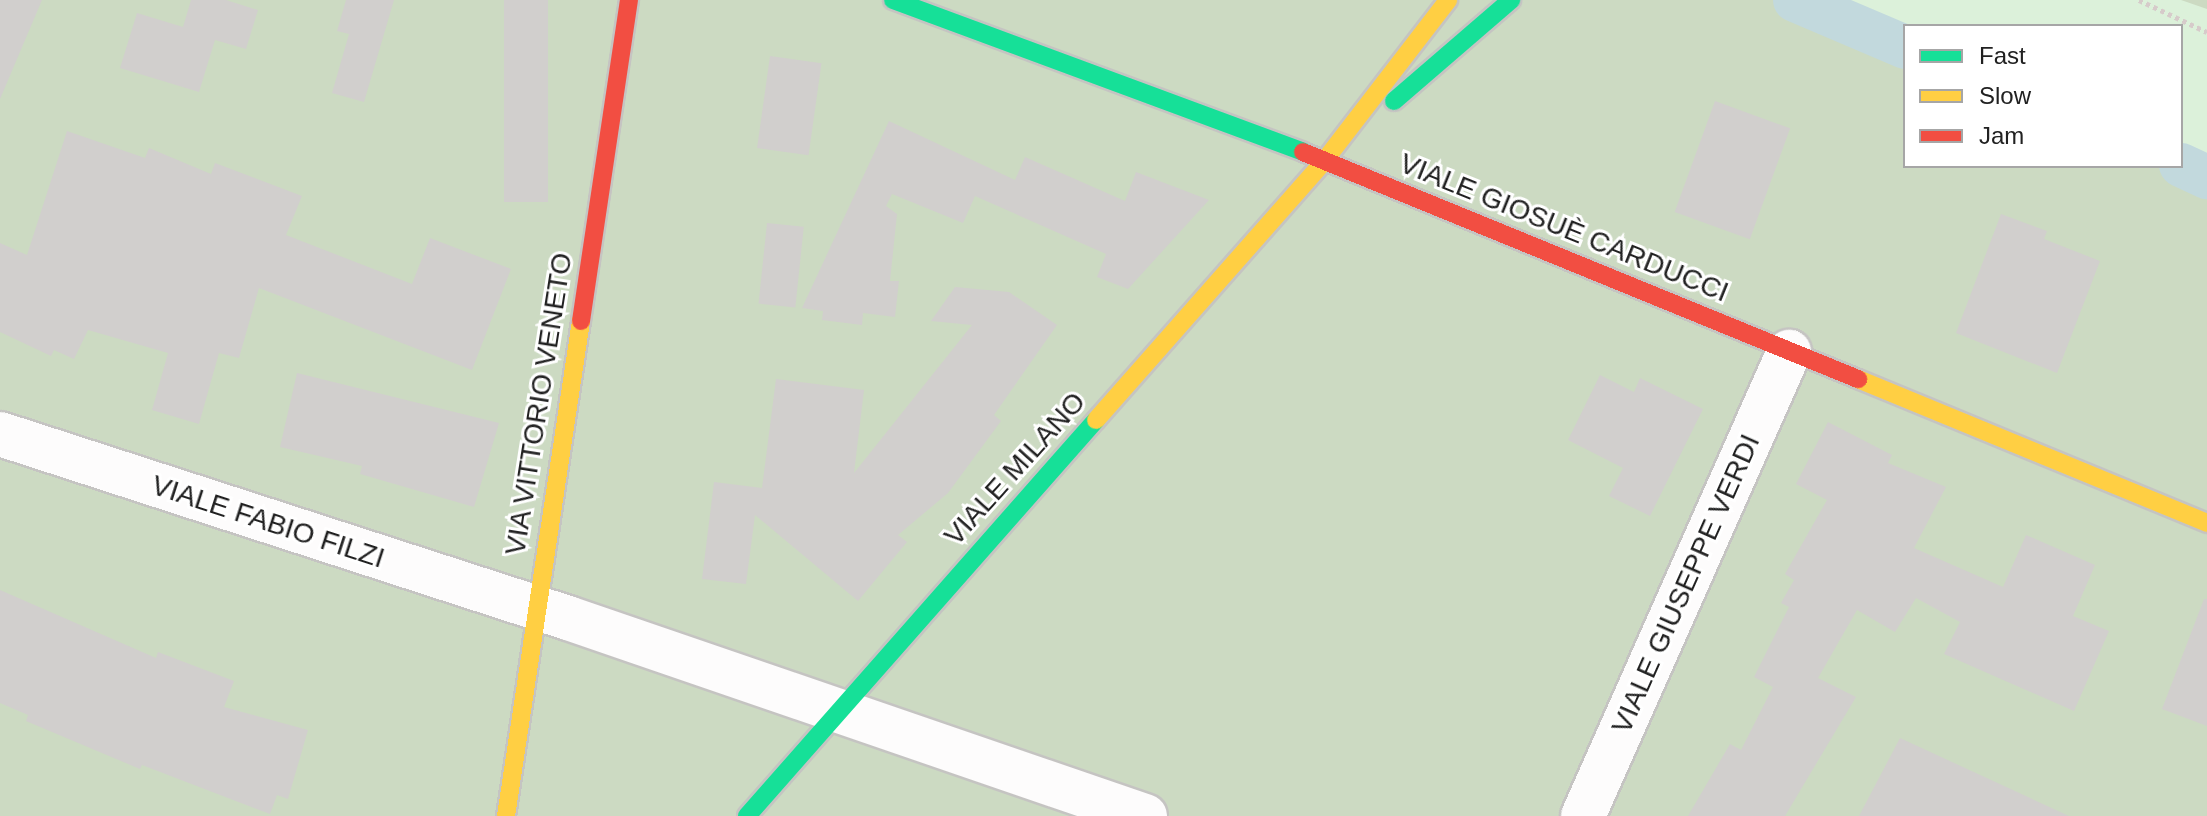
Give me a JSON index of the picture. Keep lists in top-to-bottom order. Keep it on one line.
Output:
{"streets":{"street":["VIALE GIOSUÈ CARDUCCI","VIA VITTORIO VENETO","VIALE MILANO","VIALE FABIO FILZI","VIALE GIUSEPPE VERDI"]},"crossings":[["VIALE GIOSUÈ CARDUCCI","VIALE MILANO"],["VIALE GIOSUÈ CARDUCCI","VIALE GIUSEPPE VERDI"],["VIA VITTORIO VENETO","VIALE FABIO FILZI"],["VIALE MILANO","VIALE FABIO FILZI"]],"legend":["Fast","Slow","Jam"]}
